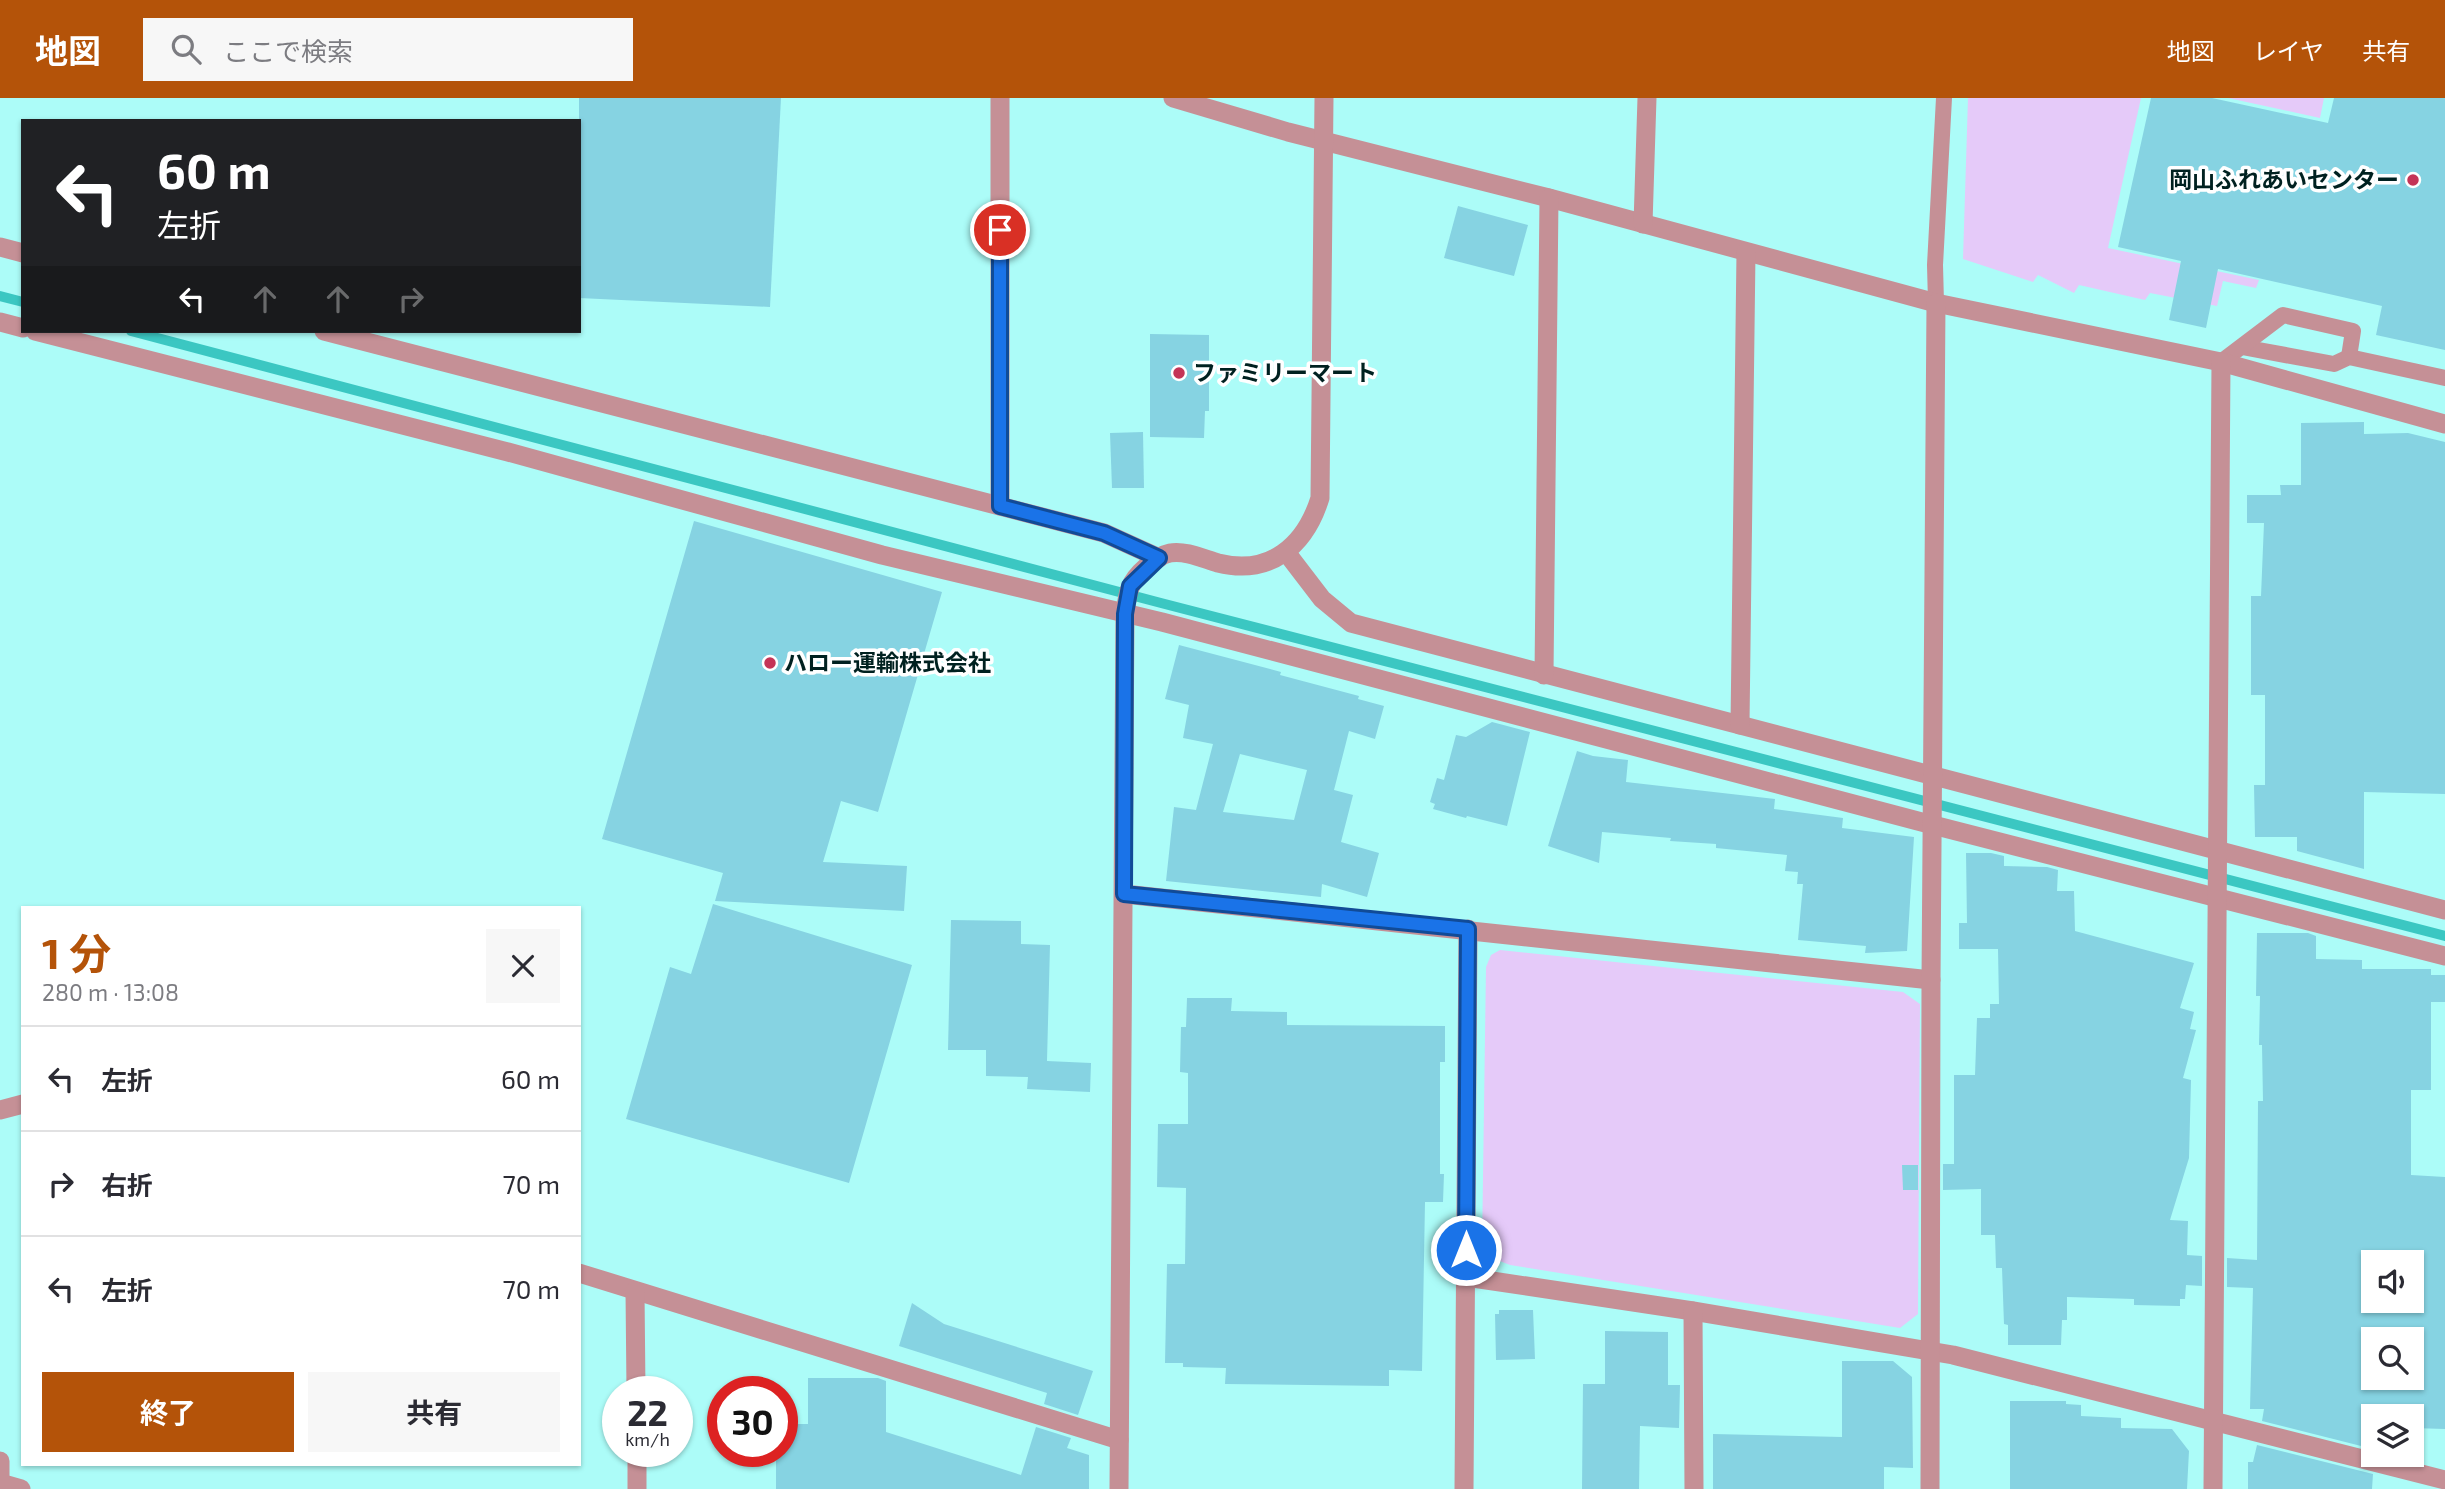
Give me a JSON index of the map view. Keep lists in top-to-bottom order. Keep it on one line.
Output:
{"places":["岡山ふれあいセンター","ファミリーマート","ハロー運輸株式会社"],"page":{"header":"地図","search":"ここで検索","nav":["地図","レイヤ","共有"],"turn":["60 m","左折"],"heading":["1 分","280 m · 13:08"],"list":[{"name":"左折","value":"60 m"},{"name":"右折","value":"70 m"},{"name":"左折","value":"70 m"}],"buttons":["終了","共有"],"speed":"22 km/h","limit":"30"}}
